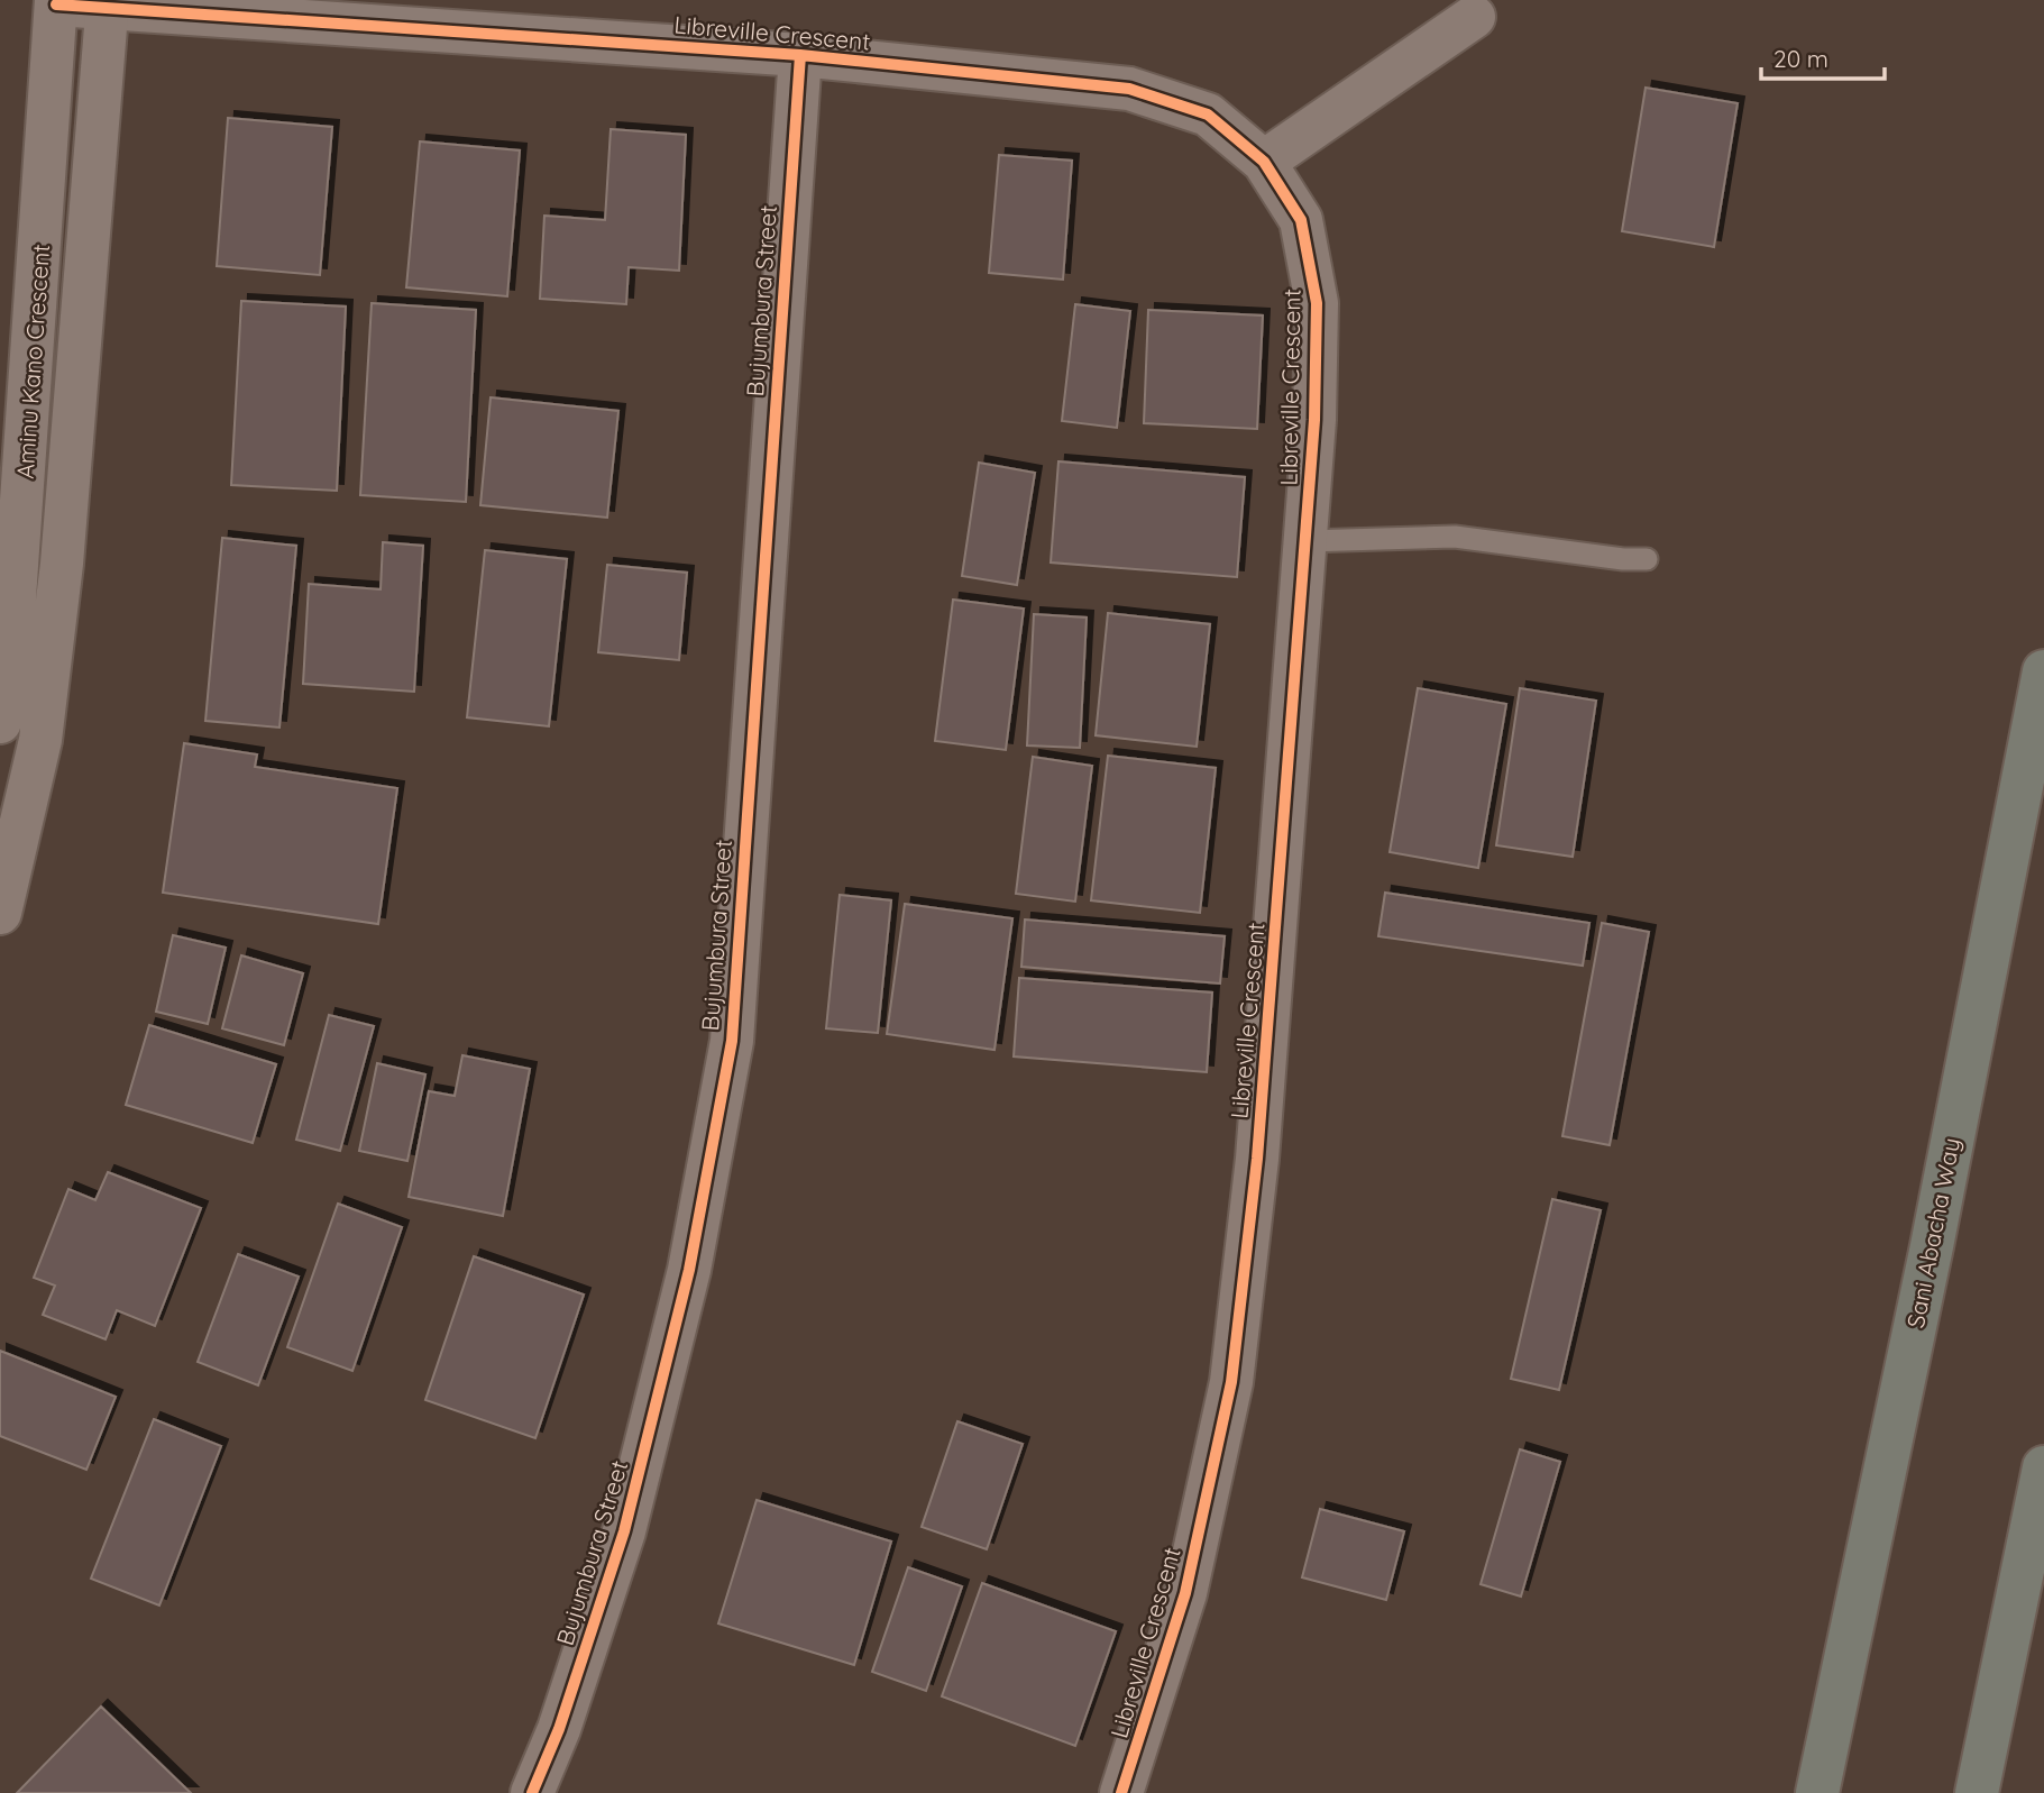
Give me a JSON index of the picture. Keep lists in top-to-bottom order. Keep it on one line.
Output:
{"streets":{"highway":["Sani Abacha Way"],"street":["Libreville Crescent","Bujumbura Street","Aminu Kano Crescent"]},"crossings":[["Libreville Crescent","Bujumbura Street"],["Libreville Crescent","Aminu Kano Crescent"]],"scale_bar":"20 m"}
